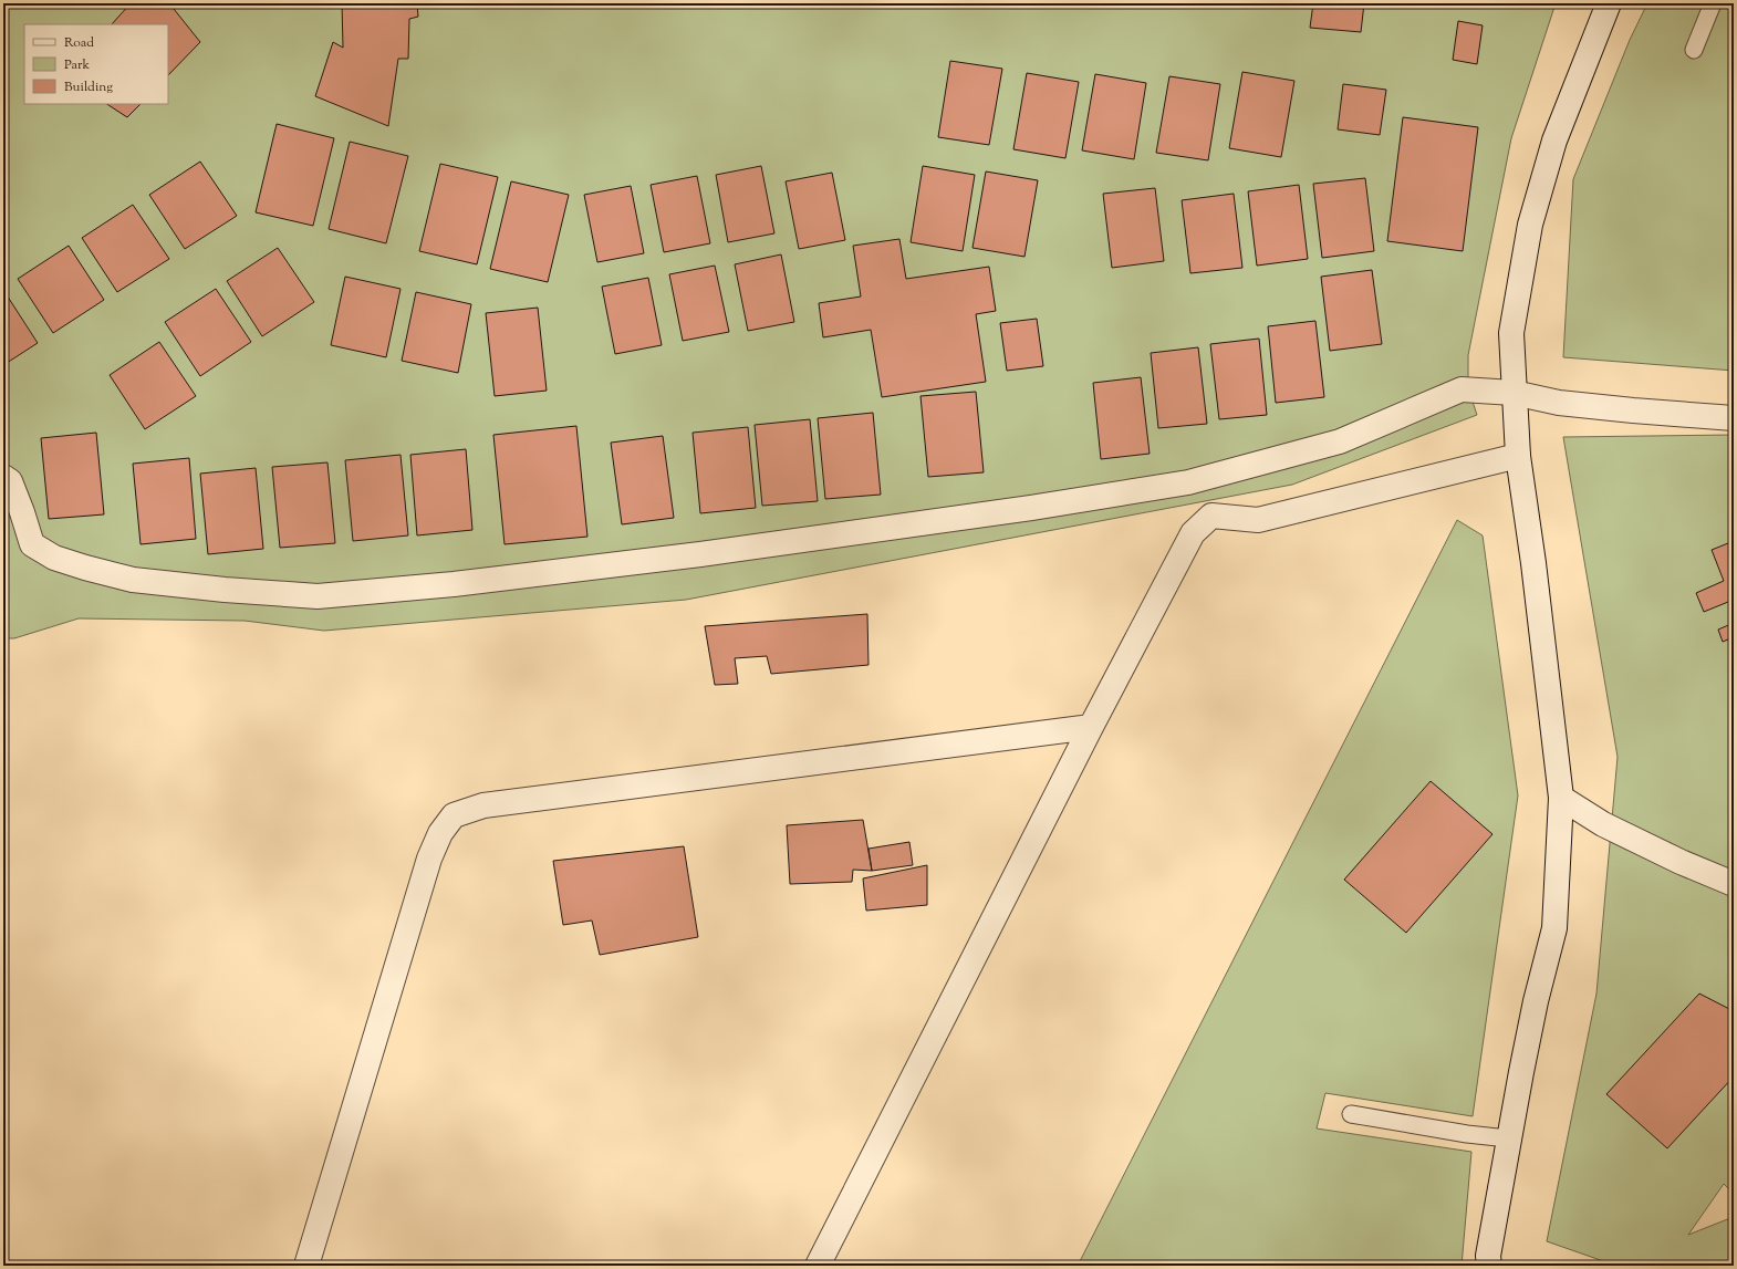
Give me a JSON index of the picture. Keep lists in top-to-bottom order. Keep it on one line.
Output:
{"legend":["Road","Park","Building"]}
